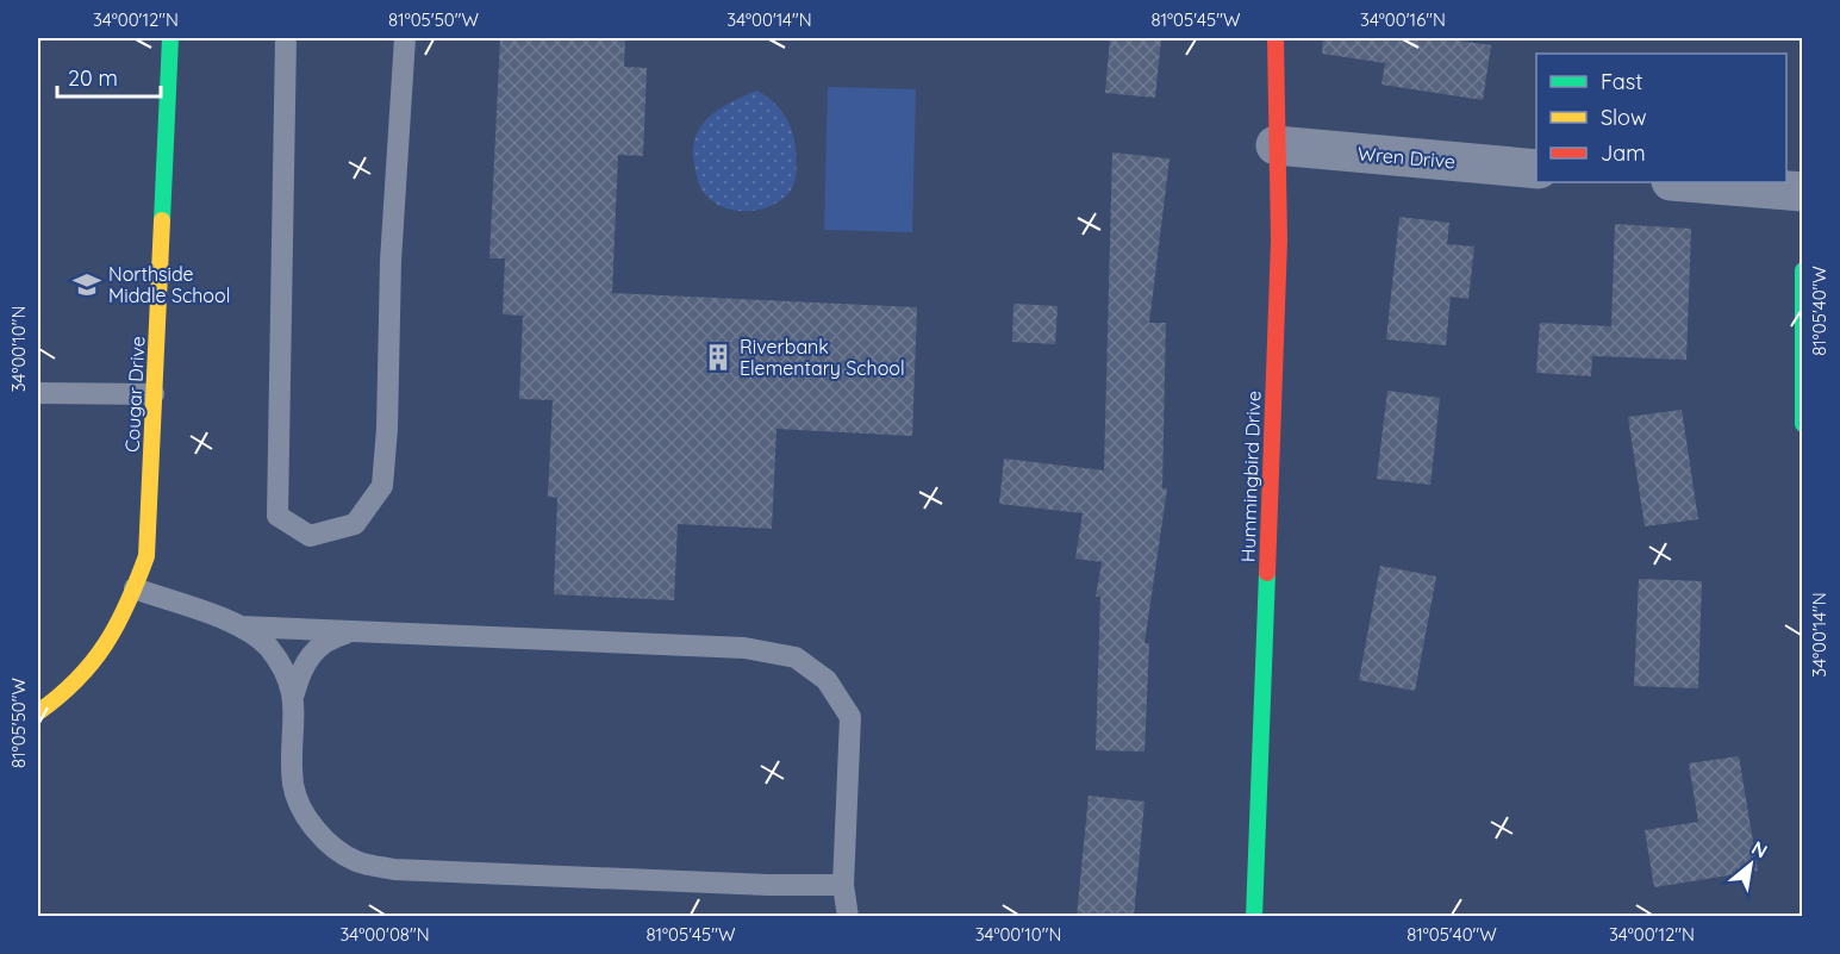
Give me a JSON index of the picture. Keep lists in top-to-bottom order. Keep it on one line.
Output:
{"streets":{"street":["Wren Drive","Cougar Drive","Hummingbird Drive"]},"crossings":[["Wren Drive","Hummingbird Drive"]],"places":{"school or university":["Northside Middle School"],"building":["Riverbank Elementary School"]},"legend":["Fast","Slow","Jam"],"scale_bar":"20 m","north":"top right","coordinates":["34°00'12\"N","81°05'50\"W","34°00'14\"N","81°05'45\"W","34°00'16\"N","81°05'40\"W","34°00'10\"N","34°00'08\"N"]}
